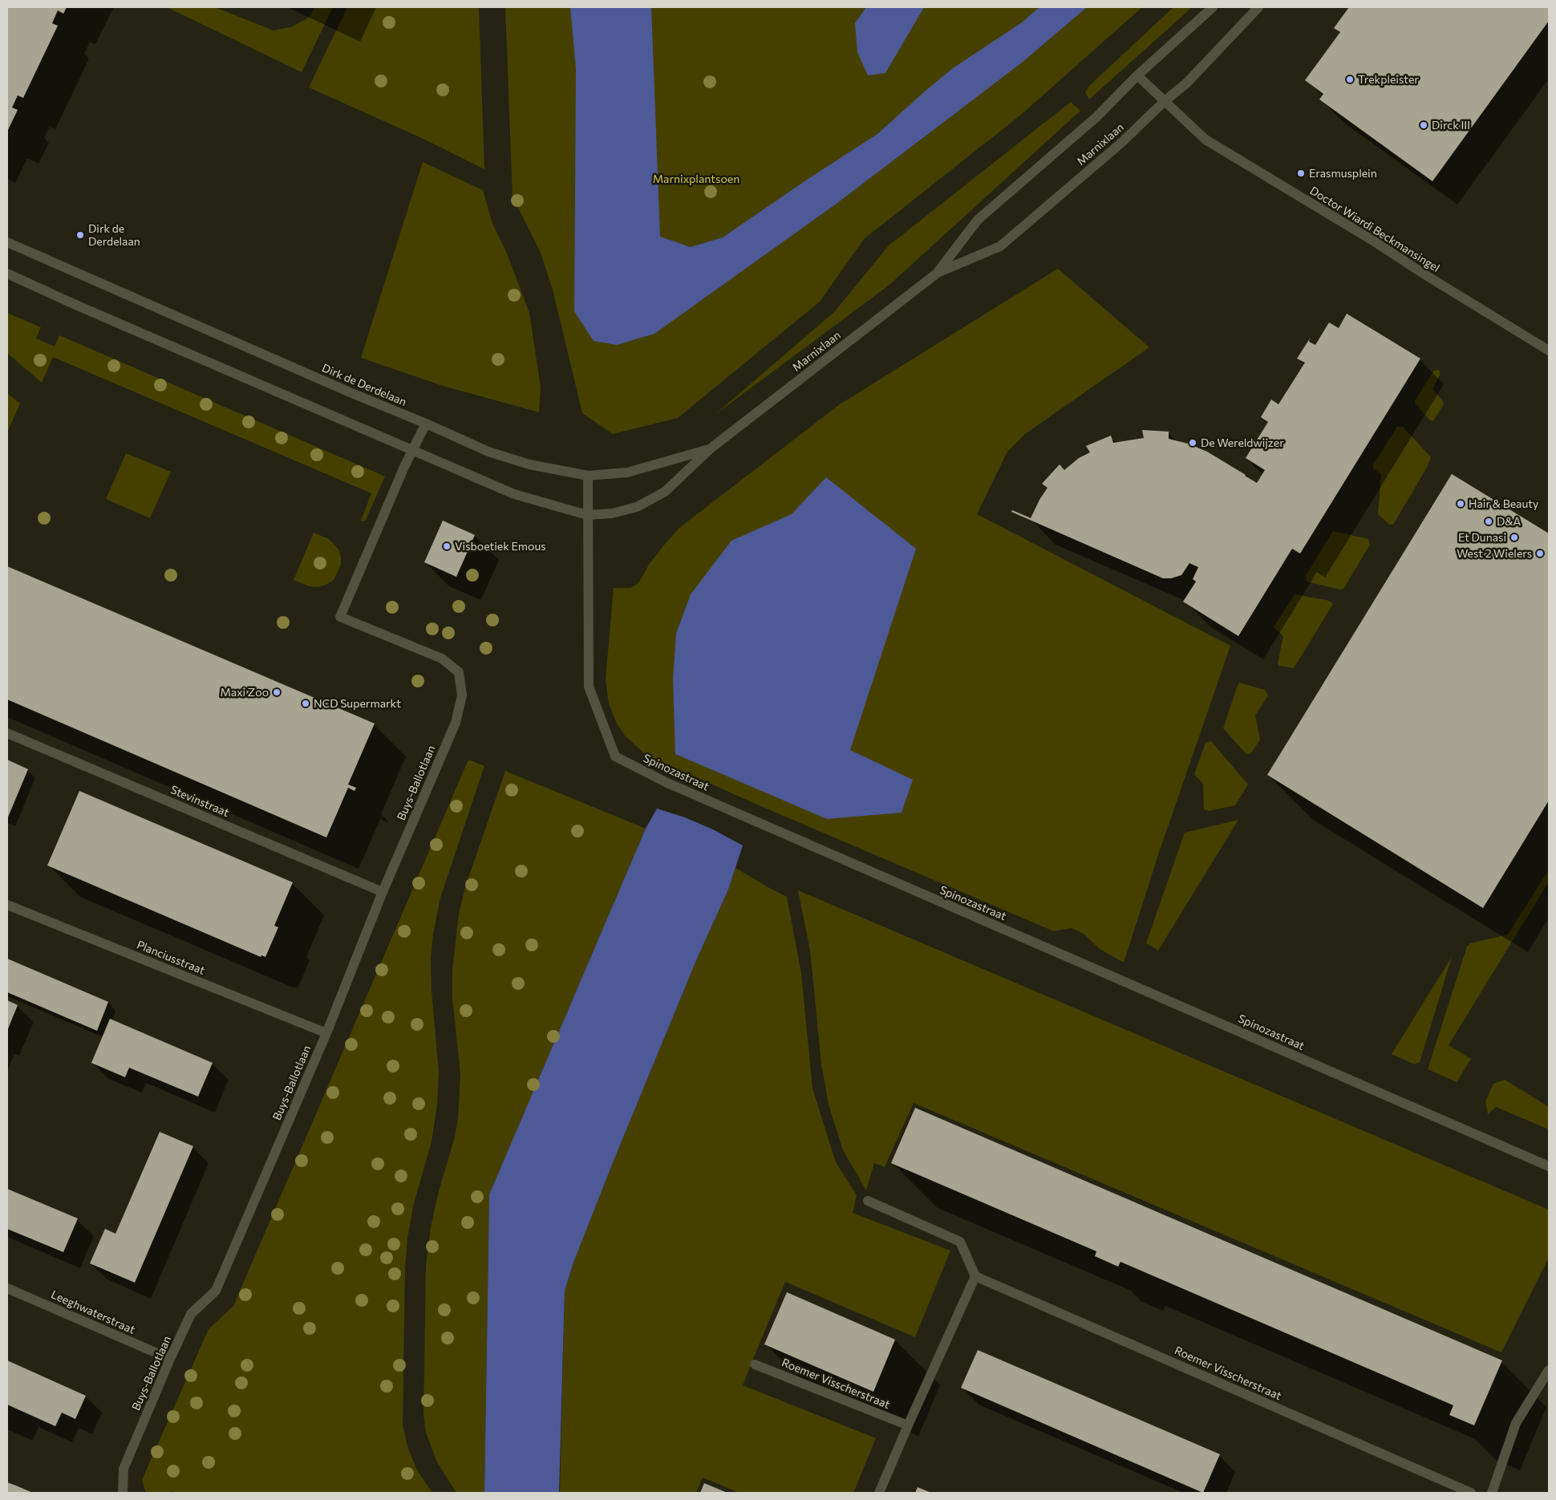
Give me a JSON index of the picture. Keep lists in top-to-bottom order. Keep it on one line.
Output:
{"streets":{"street":["Marnixlaan","Doctor Wiardi Beckmansingel","Dirk de Derdelaan","Spinozastraat","Buys-Ballotlaan","Stevinstraat","Planciusstraat","Leeghwaterstraat","Roemer Visscherstraat"]},"crossings":[["Marnixlaan","Doctor Wiardi Beckmansingel"],["Marnixlaan","Dirk de Derdelaan"],["Marnixlaan","Spinozastraat"],["Dirk de Derdelaan","Spinozastraat"],["Buys-Ballotlaan","Stevinstraat"],["Buys-Ballotlaan","Planciusstraat"],["Buys-Ballotlaan","Leeghwaterstraat"]],"parks":["Marnixplantsoen"],"places":["Trekpleister","Dirck III","Erasmusplein","Dirk de Derdelaan","De Wereldwijzer","Hair & Beauty","D&A","Et Dunasi","Visboetiek Emous","West 2 Wielers","Maxi Zoo","NCD Supermarkt"]}
